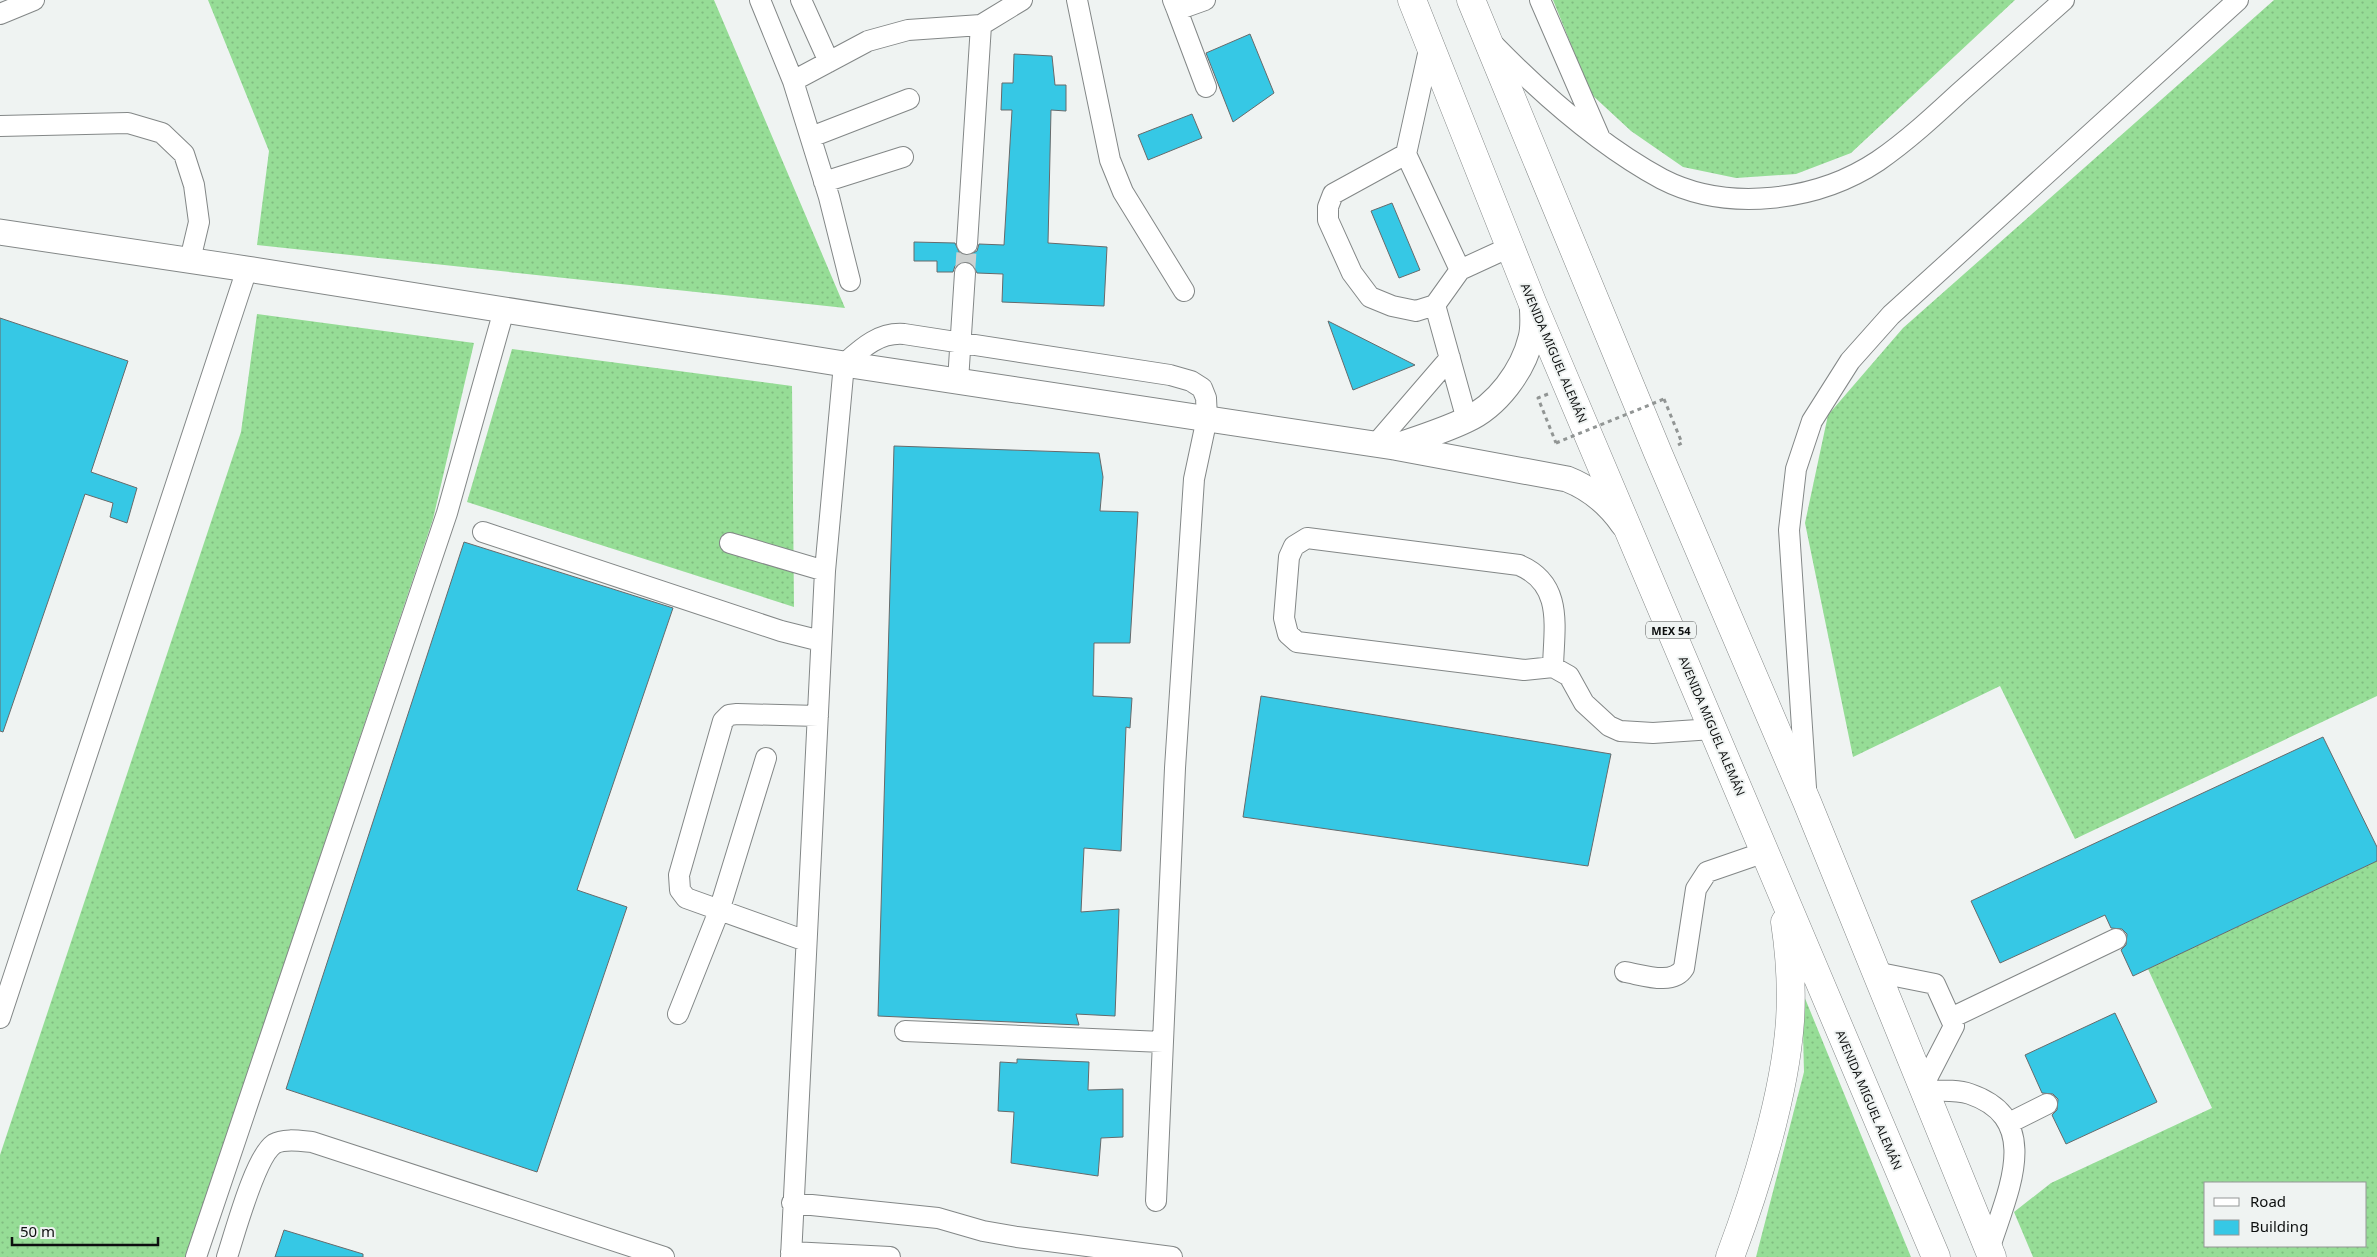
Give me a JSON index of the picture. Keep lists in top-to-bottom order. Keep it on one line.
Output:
{"streets":{"highway":["AVENIDA MIGUEL ALEMÁN","MEX 54"]},"legend":["Road","Building"],"scale_bar":"50 m"}
